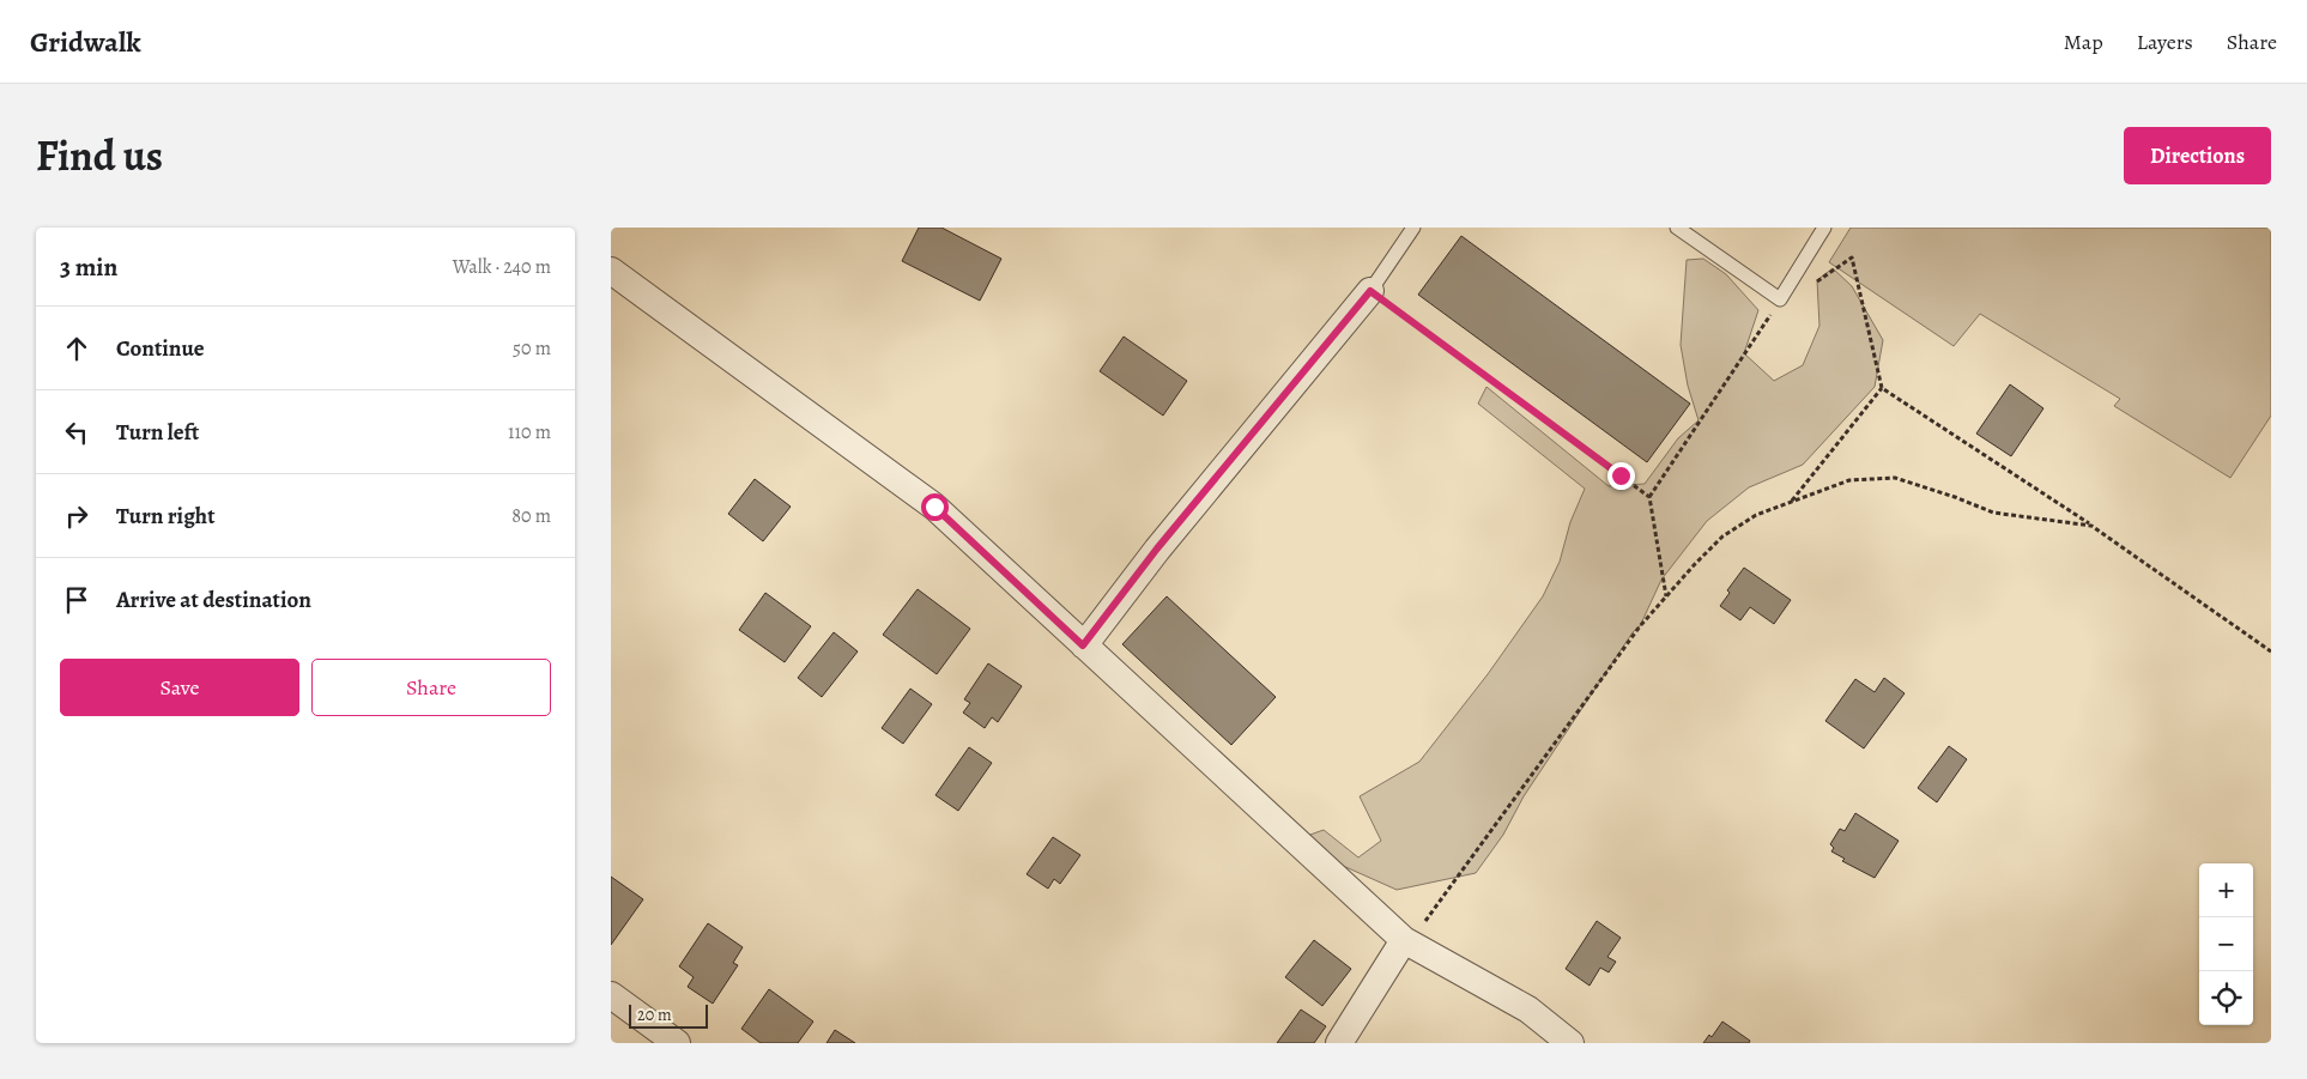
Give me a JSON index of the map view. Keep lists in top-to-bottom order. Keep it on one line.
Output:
{"scale_bar":"20 m","page":{"header":"Gridwalk","nav":["Map","Layers","Share"],"title":"Find us","buttons":["Directions",["Save","Share"]],"heading":["3 min","Walk · 240 m"],"list":[["Continue","50 m"],["Turn left","110 m"],["Turn right","80 m"],"Arrive at destination"],"map_buttons":["+","−"],"scale":"20 m"}}
